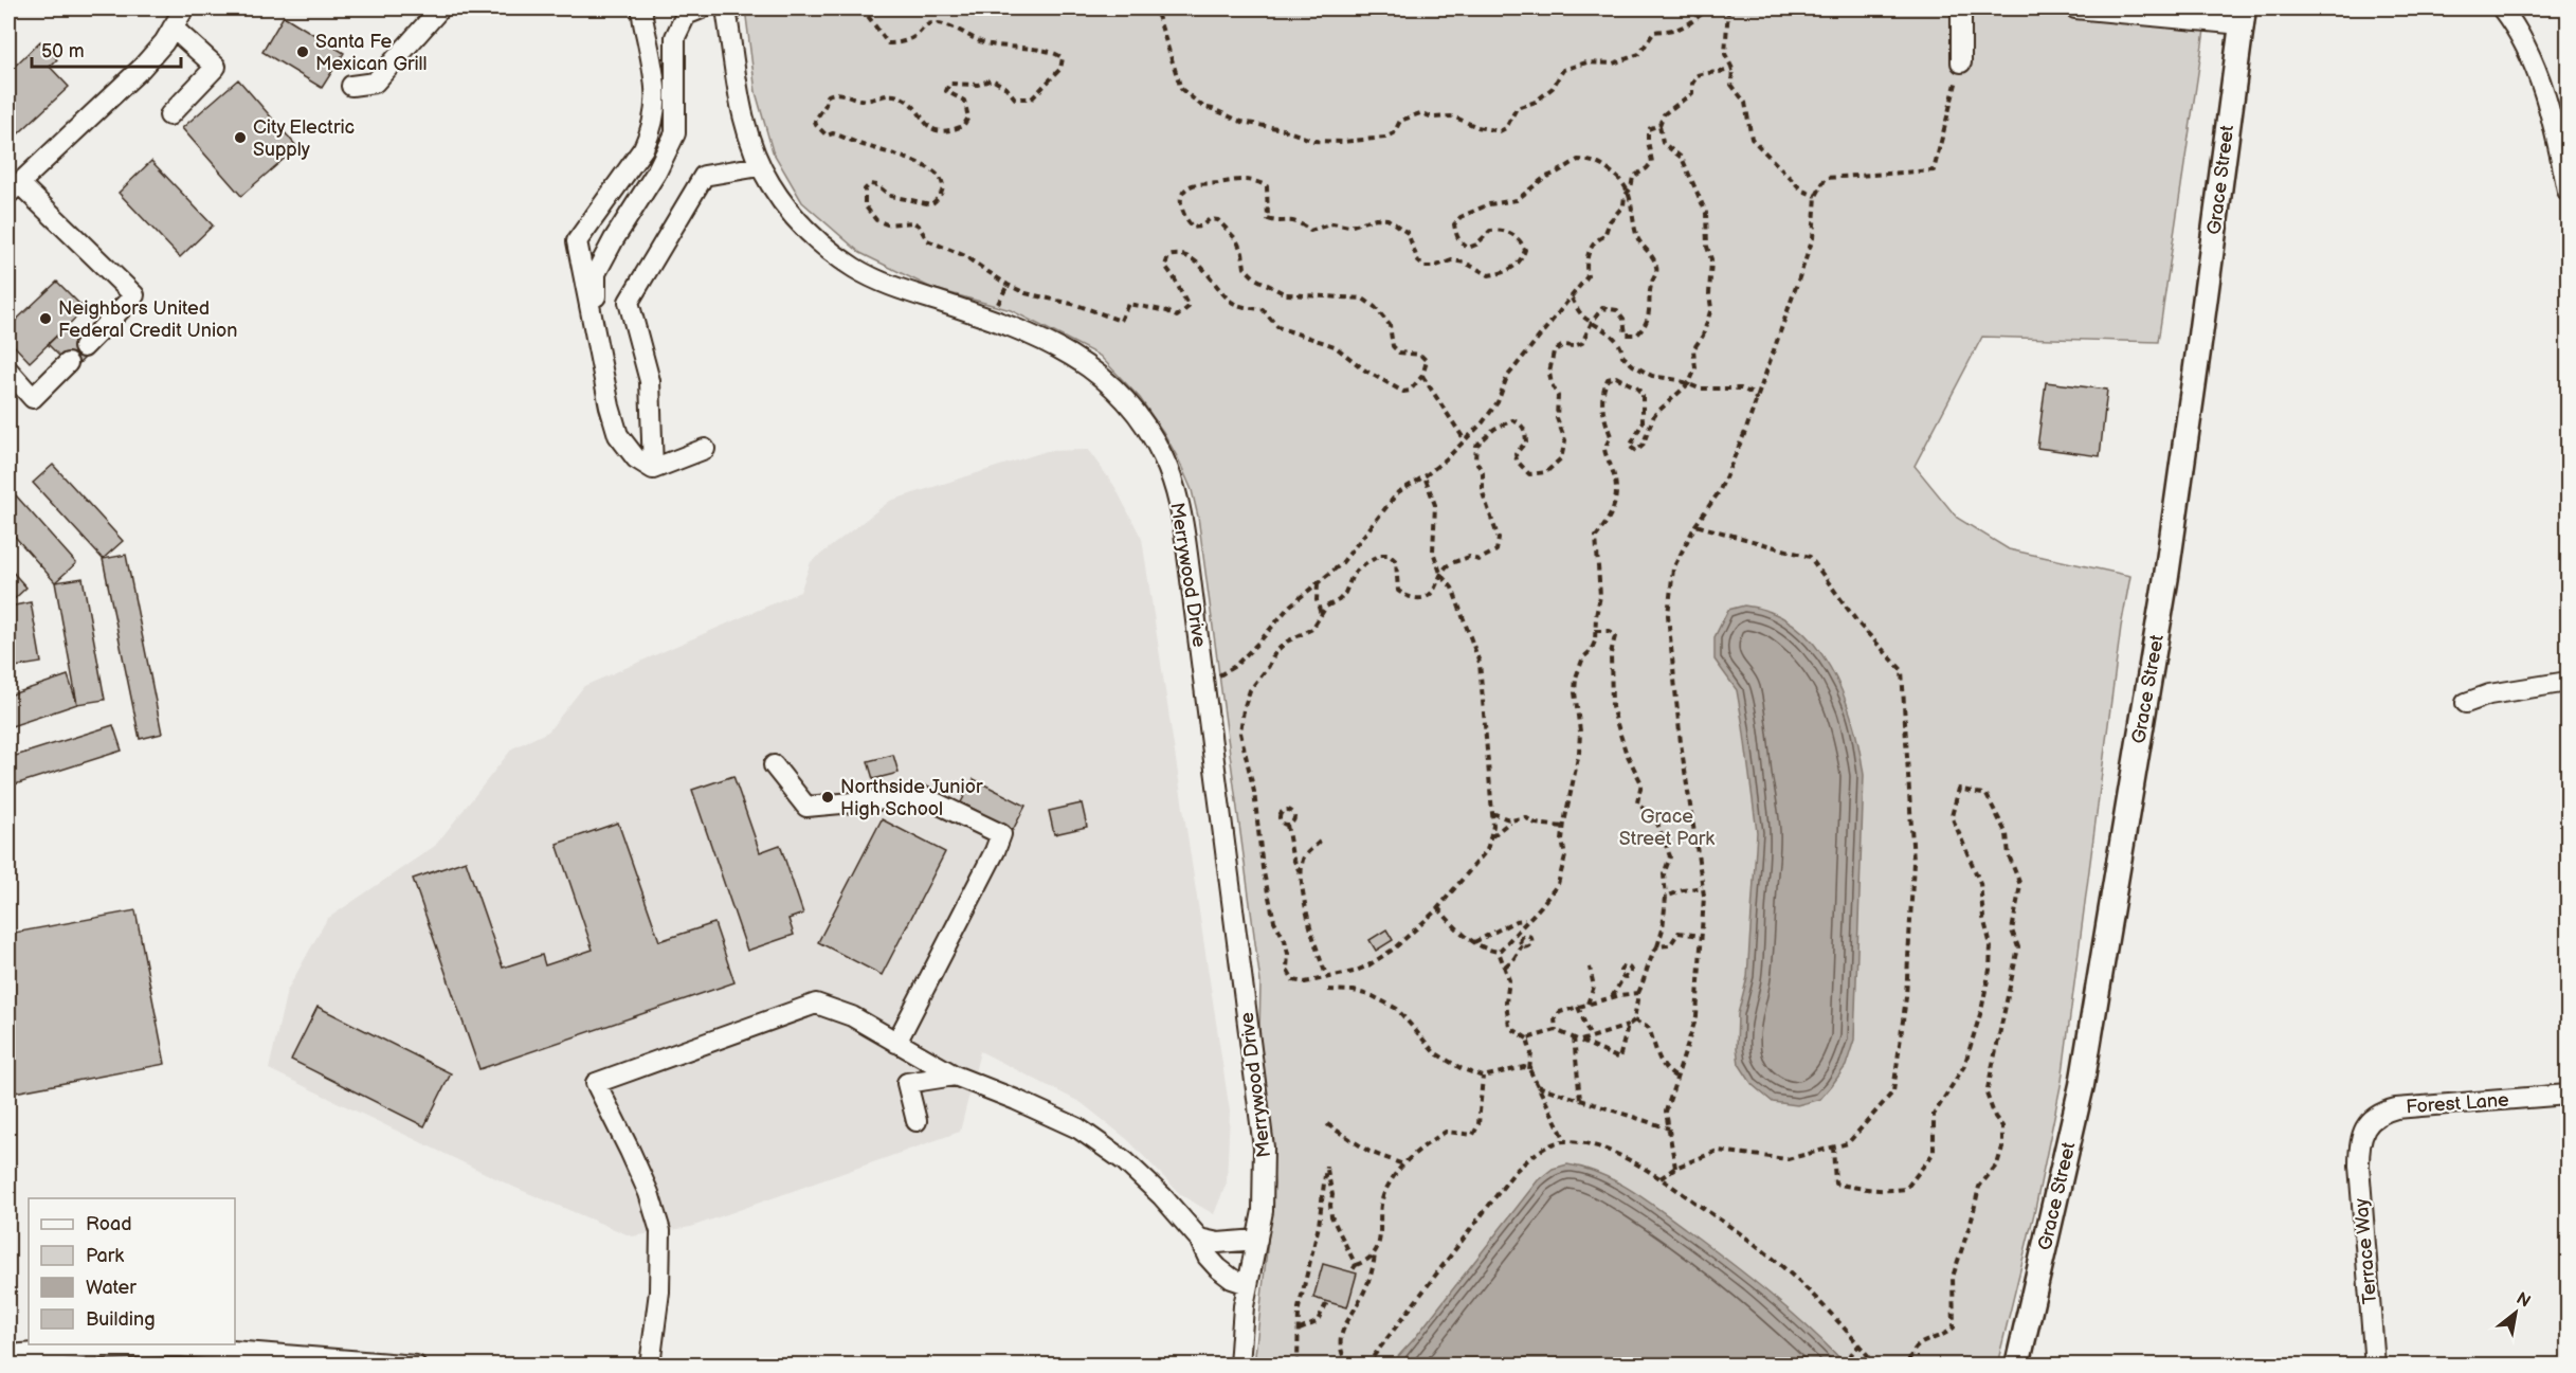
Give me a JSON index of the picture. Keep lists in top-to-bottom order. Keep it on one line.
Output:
{"streets":{"main road":["Grace Street"],"street":["Merrywood Drive","Forest Lane","Terrace Way"]},"crossings":[["Forest Lane","Terrace Way"]],"parks":["Grace Street Park"],"places":["Santa Fe Mexican Grill","City Electric Supply","Neighbors United Federal Credit Union","Northside Junior High School"],"legend":["Road","Park","Water","Building"],"scale_bar":"50 m","north":"top right"}
